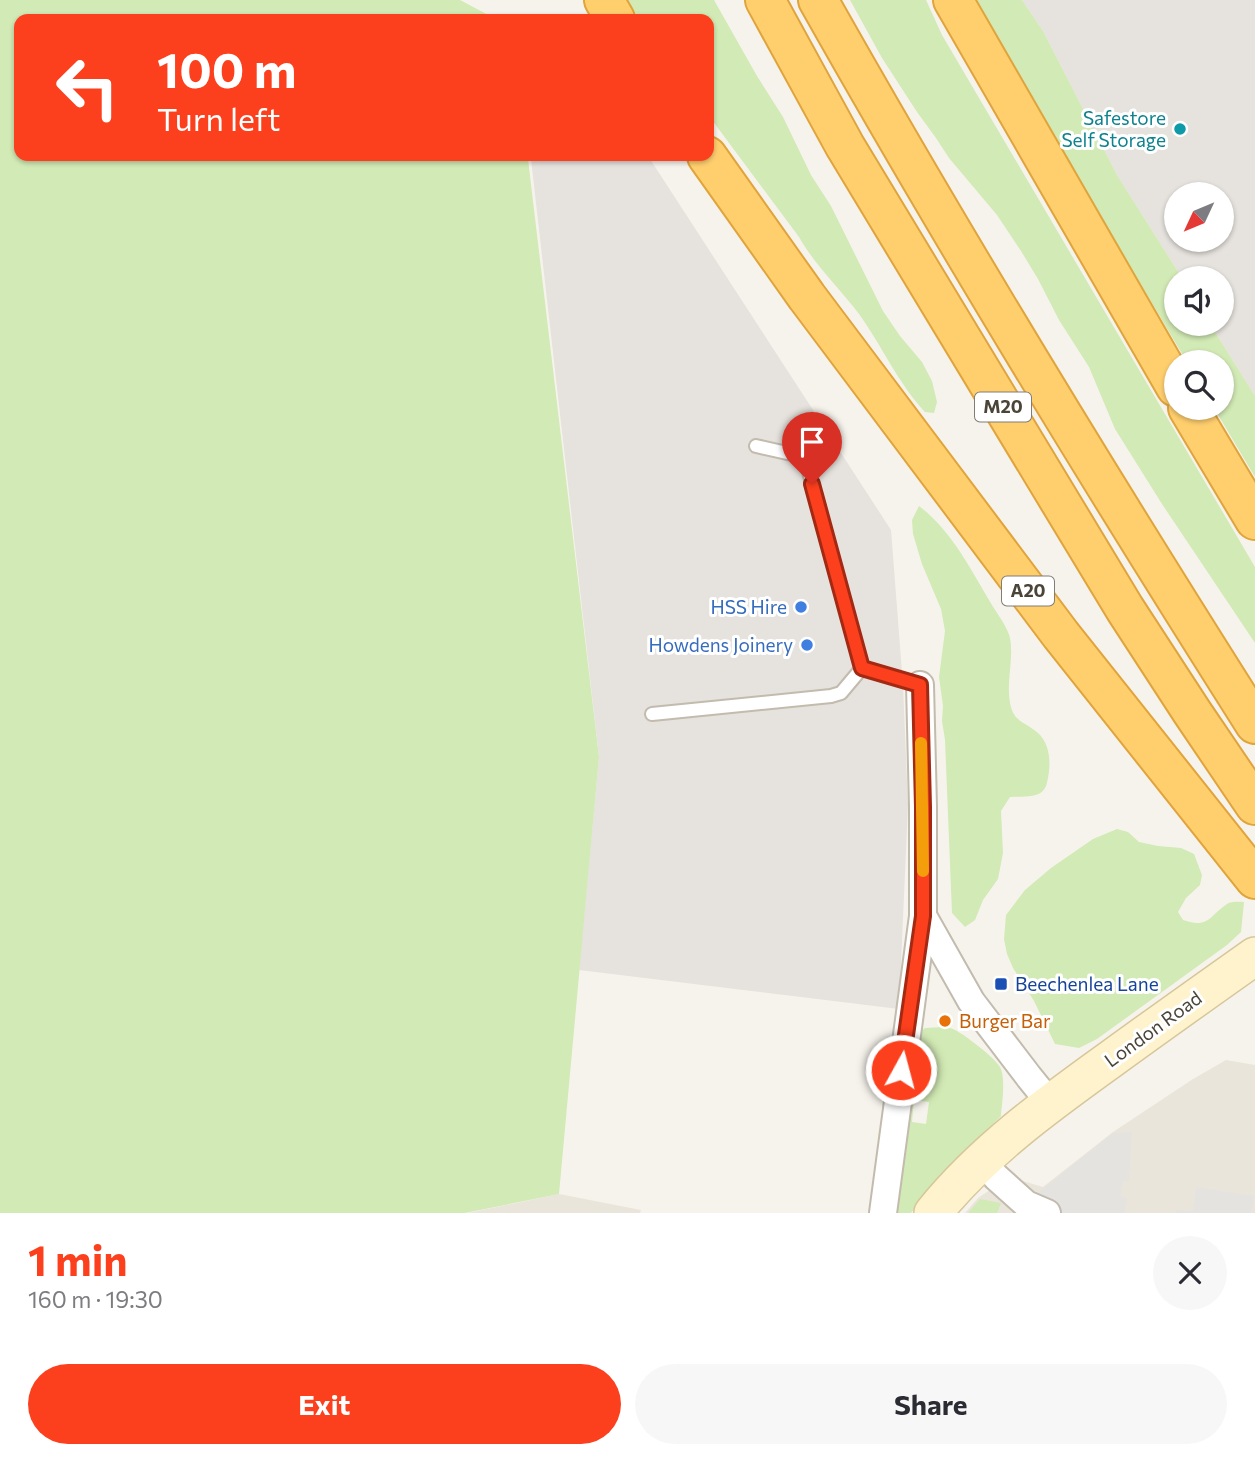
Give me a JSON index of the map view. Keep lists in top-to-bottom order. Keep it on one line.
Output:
{"streets":{"highway":["M20","A20"],"main road":["London Road"]},"places":{"other":["Safestore Self Storage","HSS Hire","Howdens Joinery","Burger Bar"],"transit":["Beechenlea Lane"]},"north":"bottom left","page":{"turn":["100 m","Turn left"],"heading":["1 min","160 m · 19:30"],"buttons":["Exit","Share"]}}
